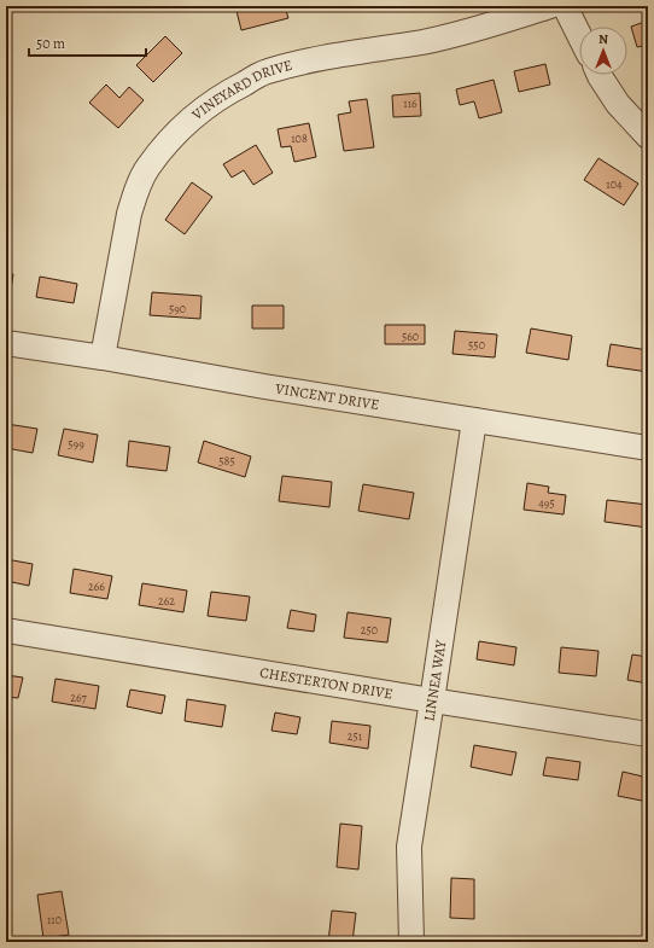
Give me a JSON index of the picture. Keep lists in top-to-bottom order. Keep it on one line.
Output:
{"streets":{"street":["VINEYARD DRIVE","VINCENT DRIVE","LINNEA WAY","CHESTERTON DRIVE"]},"crossings":[["VINEYARD DRIVE","VINCENT DRIVE"],["VINCENT DRIVE","LINNEA WAY"],["LINNEA WAY","CHESTERTON DRIVE"]],"house_numbers":["116","108","104","590","560","550","599","585","495","266","262","250","267","251","110"],"scale_bar":"50 m","north":"top"}
